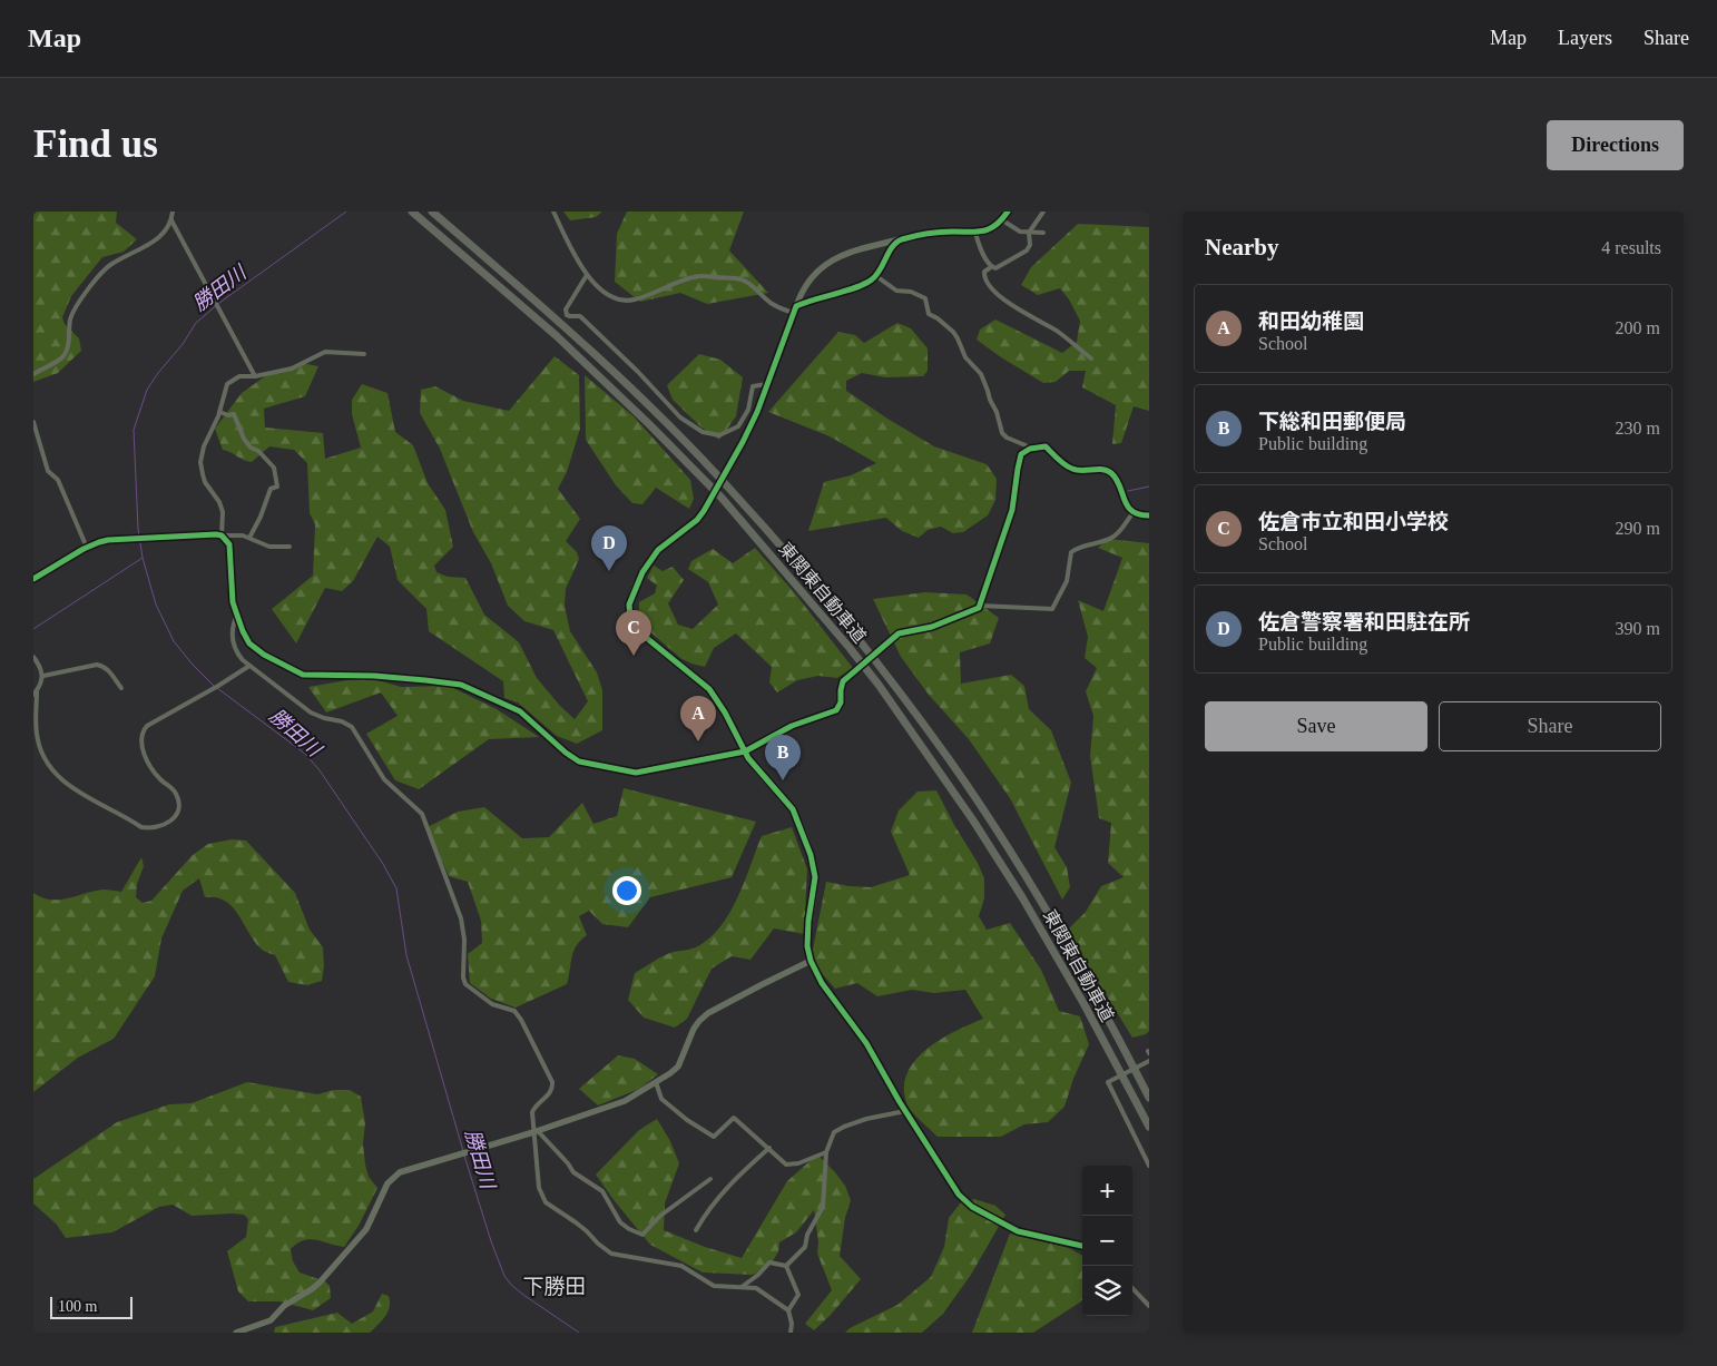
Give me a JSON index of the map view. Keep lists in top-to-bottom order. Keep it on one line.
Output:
{"streets":{"highway":["東関東自動車道"]},"districts":["下勝田"],"water":["勝田川"],"scale_bar":"100 m","page":{"header":"Map","nav":["Map","Layers","Share"],"buttons":["Directions",["Save","Share"]],"title":"Find us","heading":["Nearby","4 results"],"list":[{"mark":"A","name":"和田幼稚園","note":"School","value":"200 m"},{"mark":"B","name":"下総和田郵便局","note":"Public building","value":"230 m"},{"mark":"C","name":"佐倉市立和田小学校","note":"School","value":"290 m"},{"mark":"D","name":"佐倉警察署和田駐在所","note":"Public building","value":"390 m"}],"pins":["D","C","A","B"],"map_buttons":["+","−"],"scale":"100 m"}}
